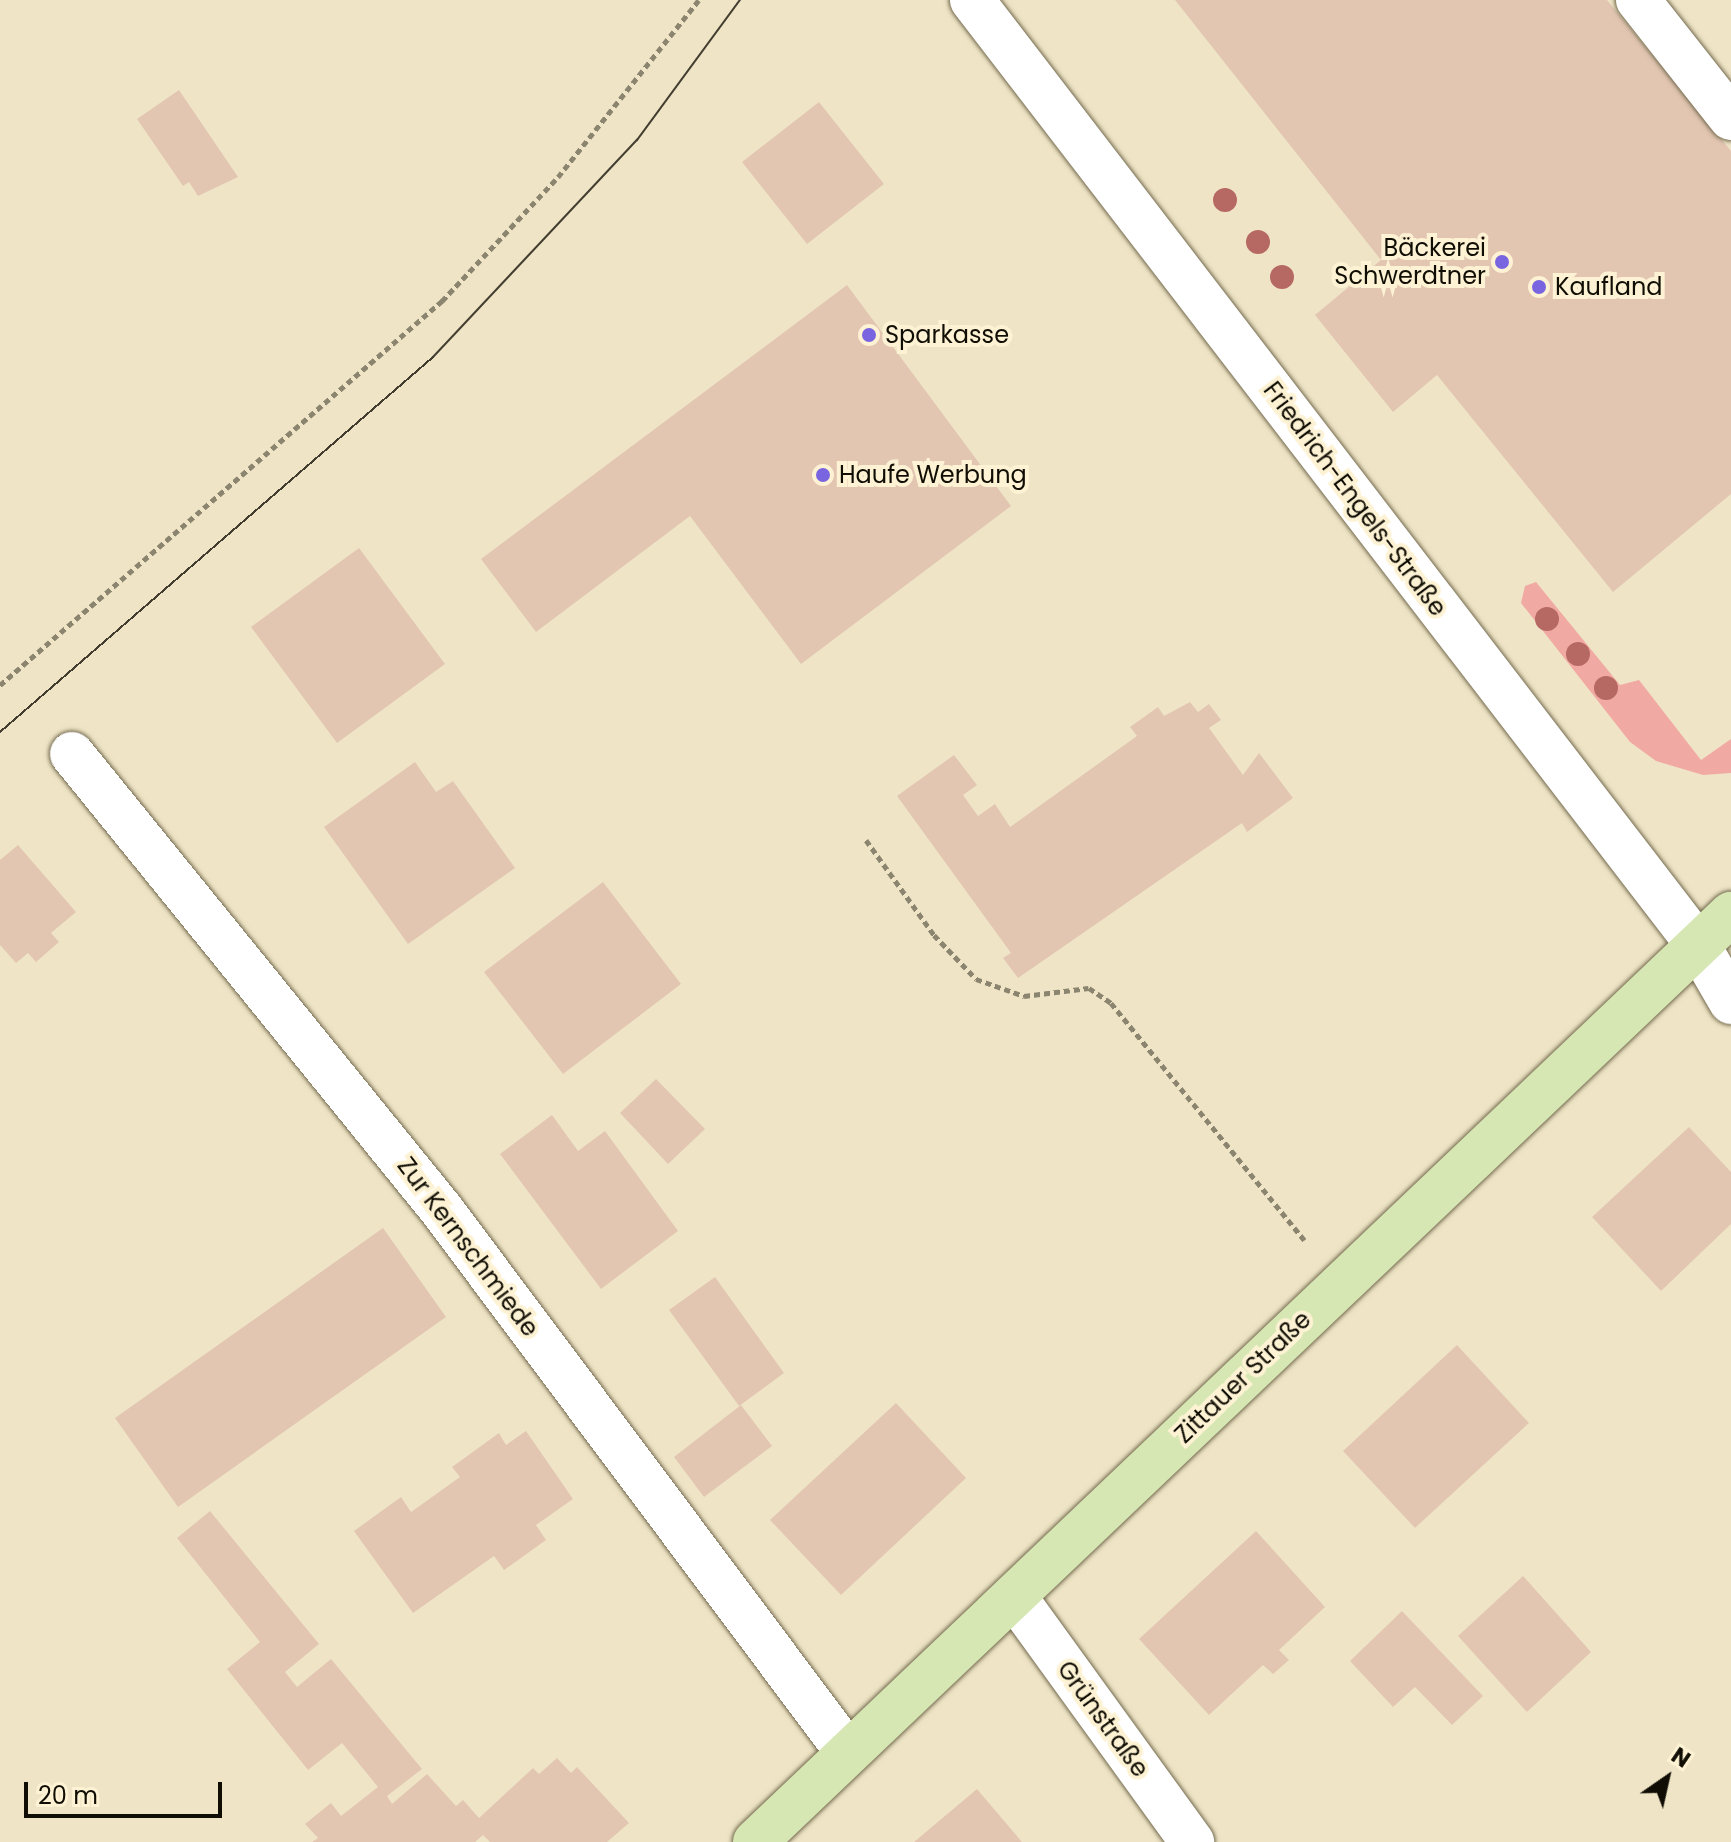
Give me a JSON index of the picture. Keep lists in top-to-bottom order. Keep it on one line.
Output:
{"streets":{"main road":["Zittauer Straße"],"street":["Friedrich-Engels-Straße","Zur Kernschmiede","Grünstraße"]},"crossings":[["Friedrich-Engels-Straße","Zittauer Straße"],["Zur Kernschmiede","Zittauer Straße"],["Zittauer Straße","Grünstraße"]],"places":["Bäckerei Schwerdtner","Kaufland","Sparkasse","Haufe Werbung"],"scale_bar":"20 m","north":"top right"}
